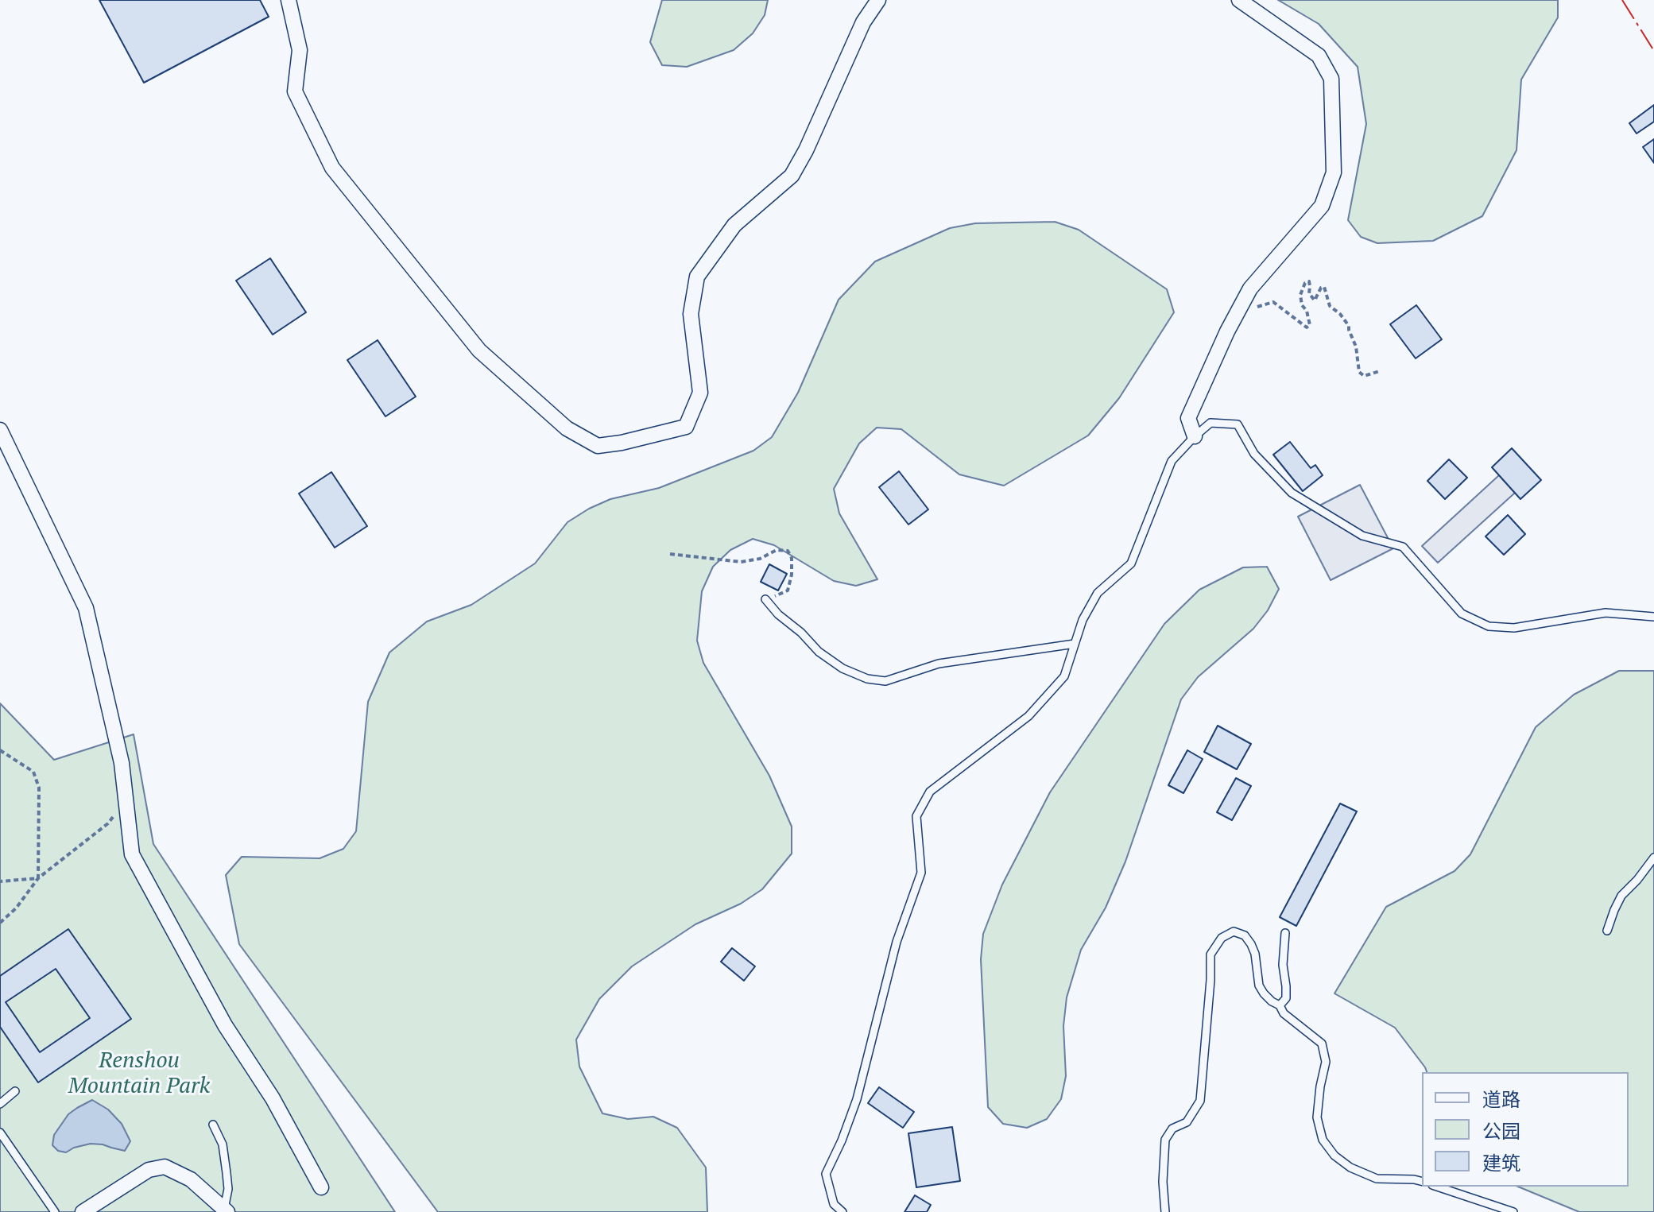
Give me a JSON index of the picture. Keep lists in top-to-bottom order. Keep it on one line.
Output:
{"parks":["Renshou Mountain Park"],"legend":["道路","公园","建筑"]}
